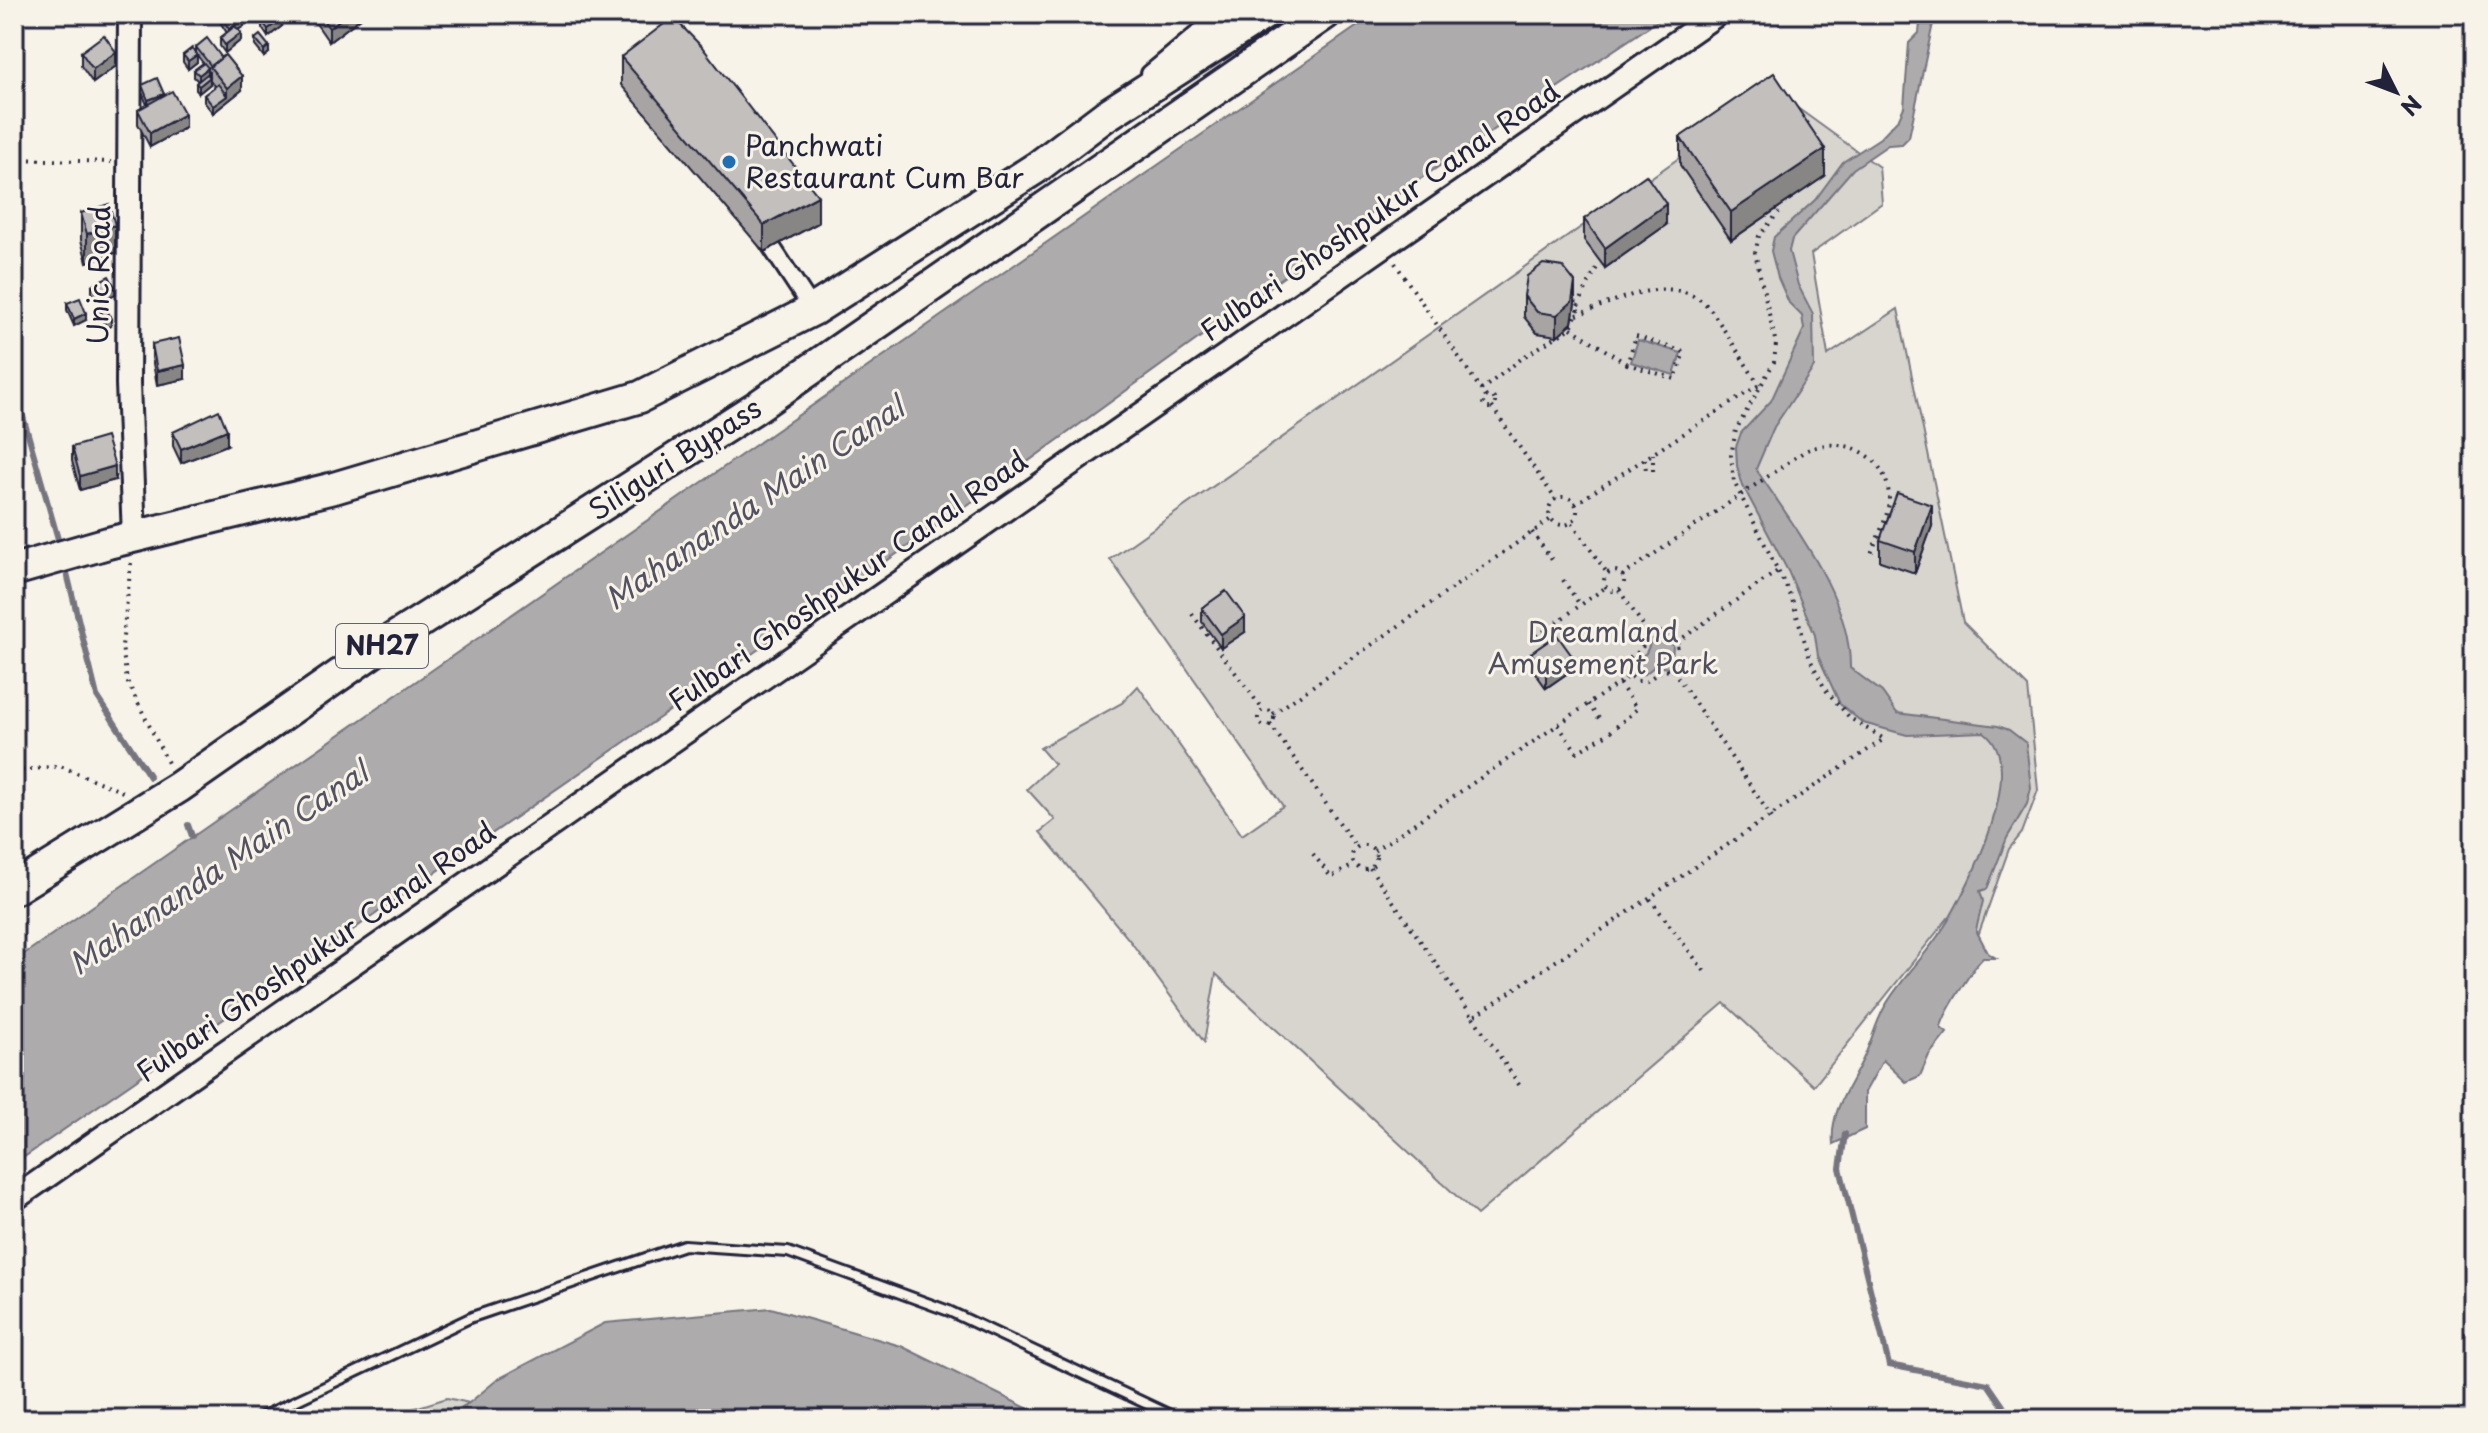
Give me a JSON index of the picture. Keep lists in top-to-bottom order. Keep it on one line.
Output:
{"streets":{"highway":["Siliguri Bypass","NH27"],"street":["Fulbari Ghoshpukur Canal Road","Unic Road"]},"water":["Mahananda Main Canal"],"parks":["Dreamland Amusement Park"],"places":["Panchwati Restaurant Cum Bar"],"north":"bottom right"}
